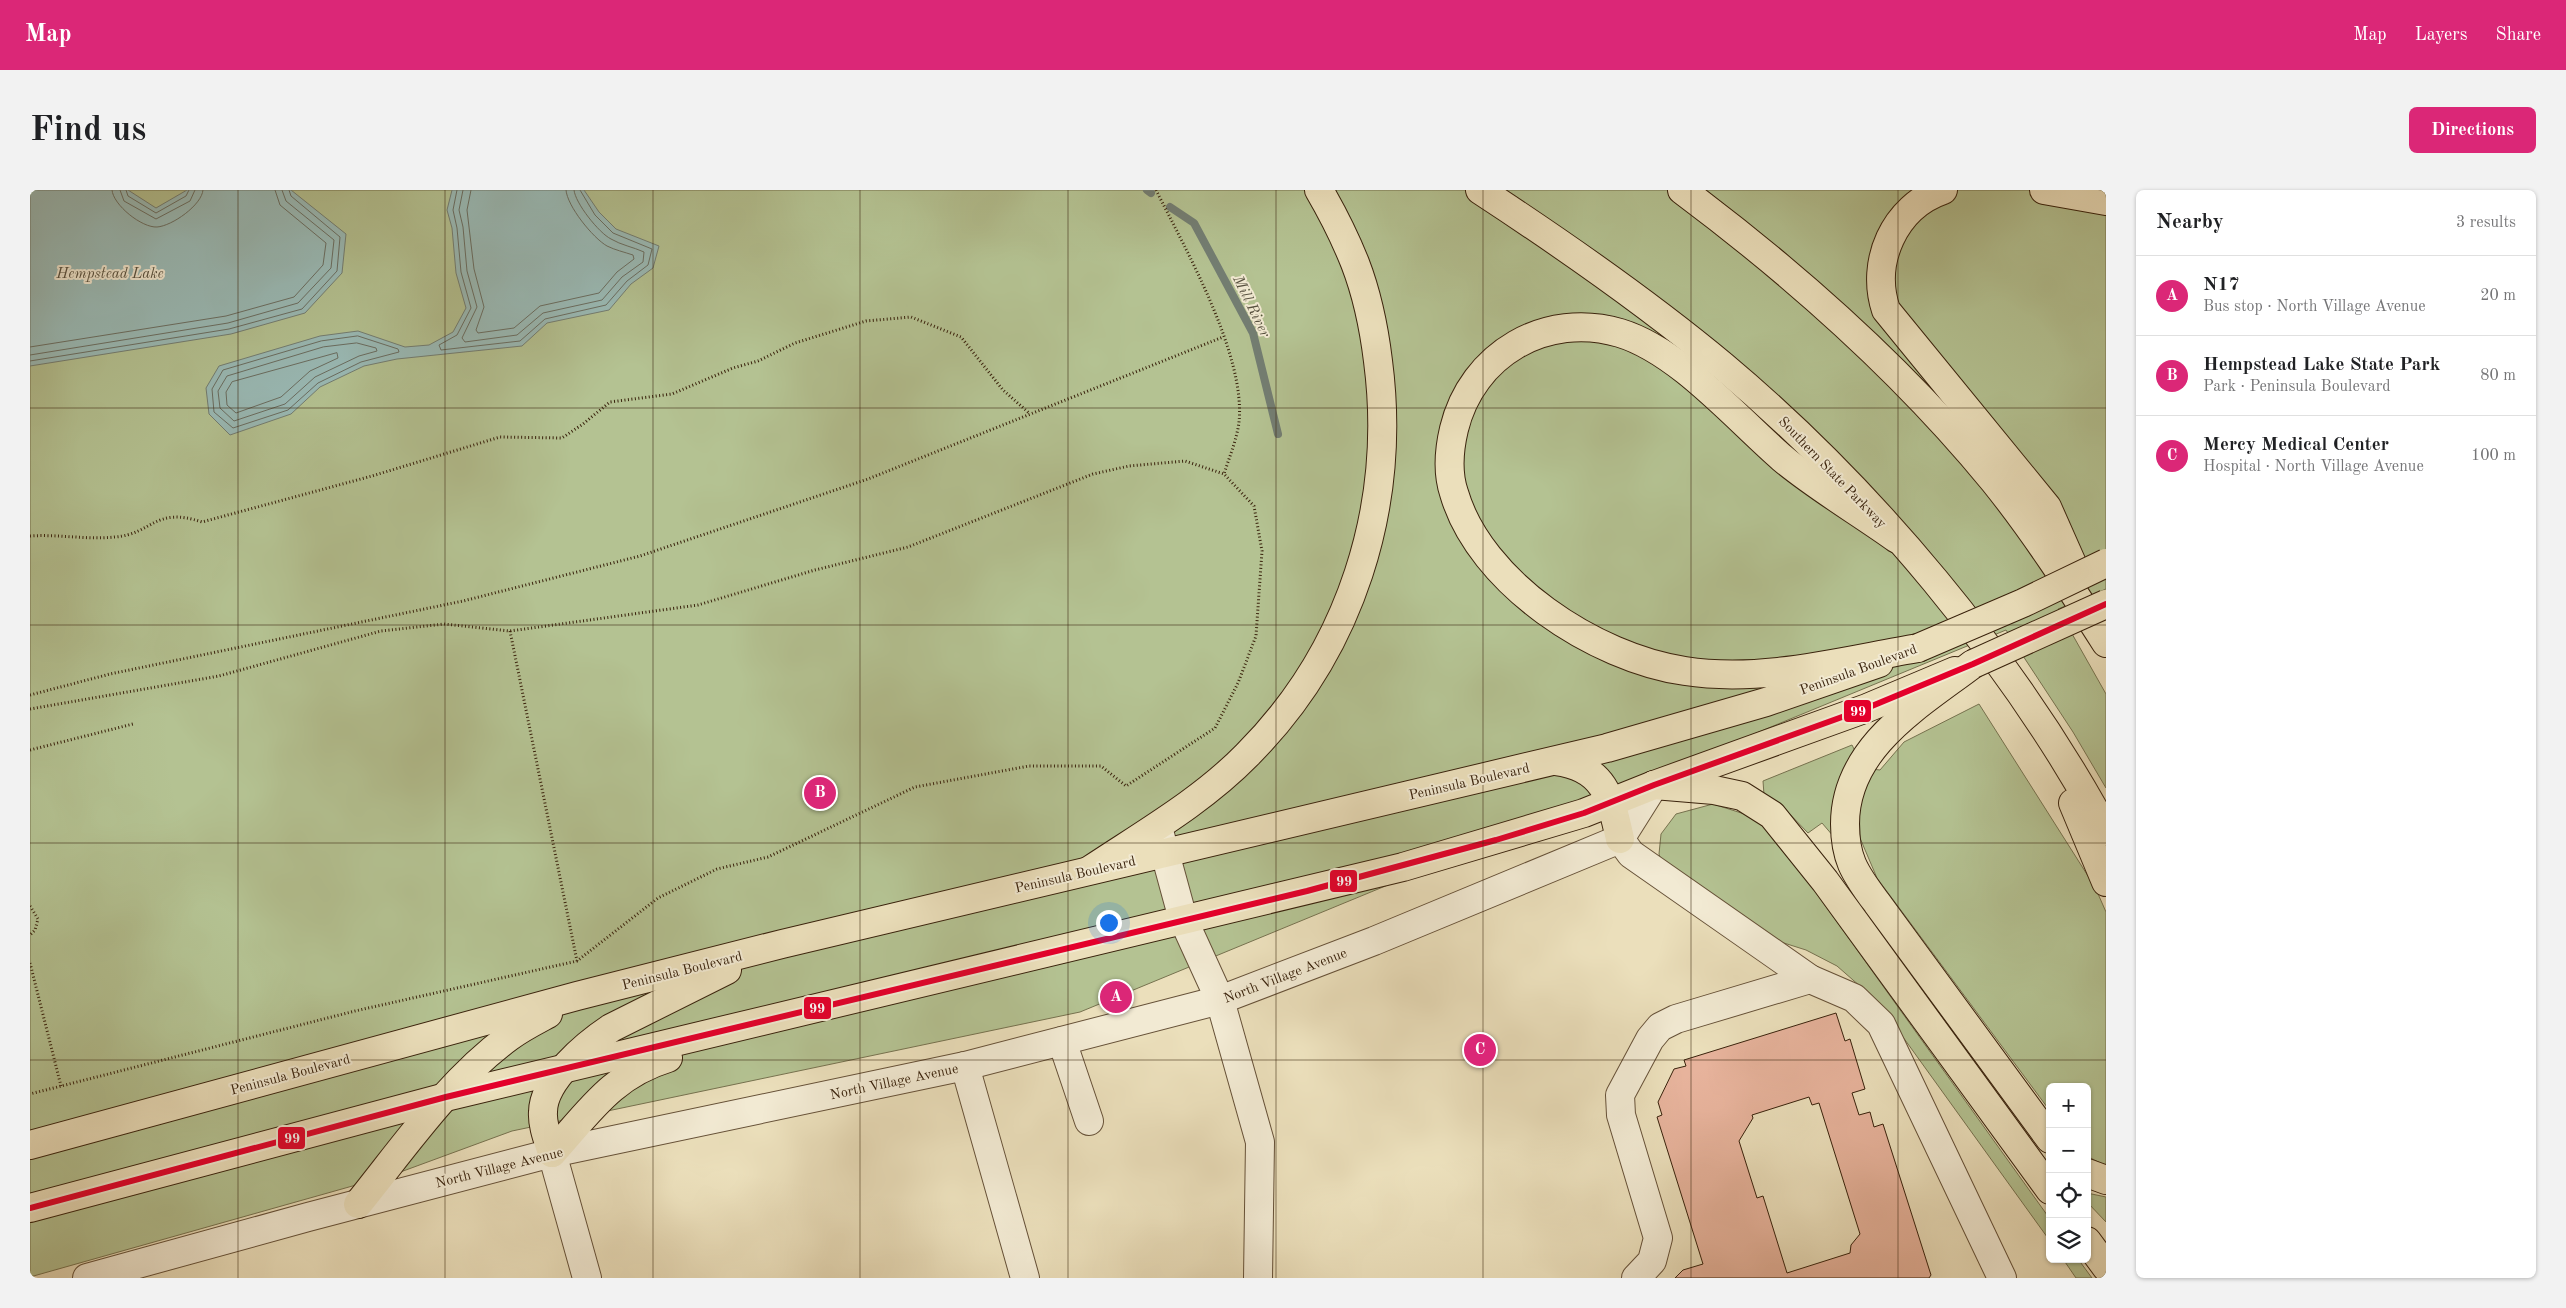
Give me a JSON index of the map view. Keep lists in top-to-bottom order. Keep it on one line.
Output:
{"streets":{"main road":["Southern State Parkway","Peninsula Boulevard"],"street":["North Village Avenue"]},"water":["Hempstead Lake","Mill River"],"lines":["transit line 99"],"page":{"header":"Map","nav":["Map","Layers","Share"],"buttons":"Directions","title":"Find us","heading":["Nearby","3 results"],"list":[{"mark":"A","name":"N17","note":"Bus stop · North Village Avenue","value":"20 m"},{"mark":"B","name":"Hempstead Lake State Park","note":"Park · Peninsula Boulevard","value":"80 m"},{"mark":"C","name":"Mercy Medical Center","note":"Hospital · North Village Avenue","value":"100 m"}],"pins":["B","A","C"],"map_buttons":["+","−"]}}
